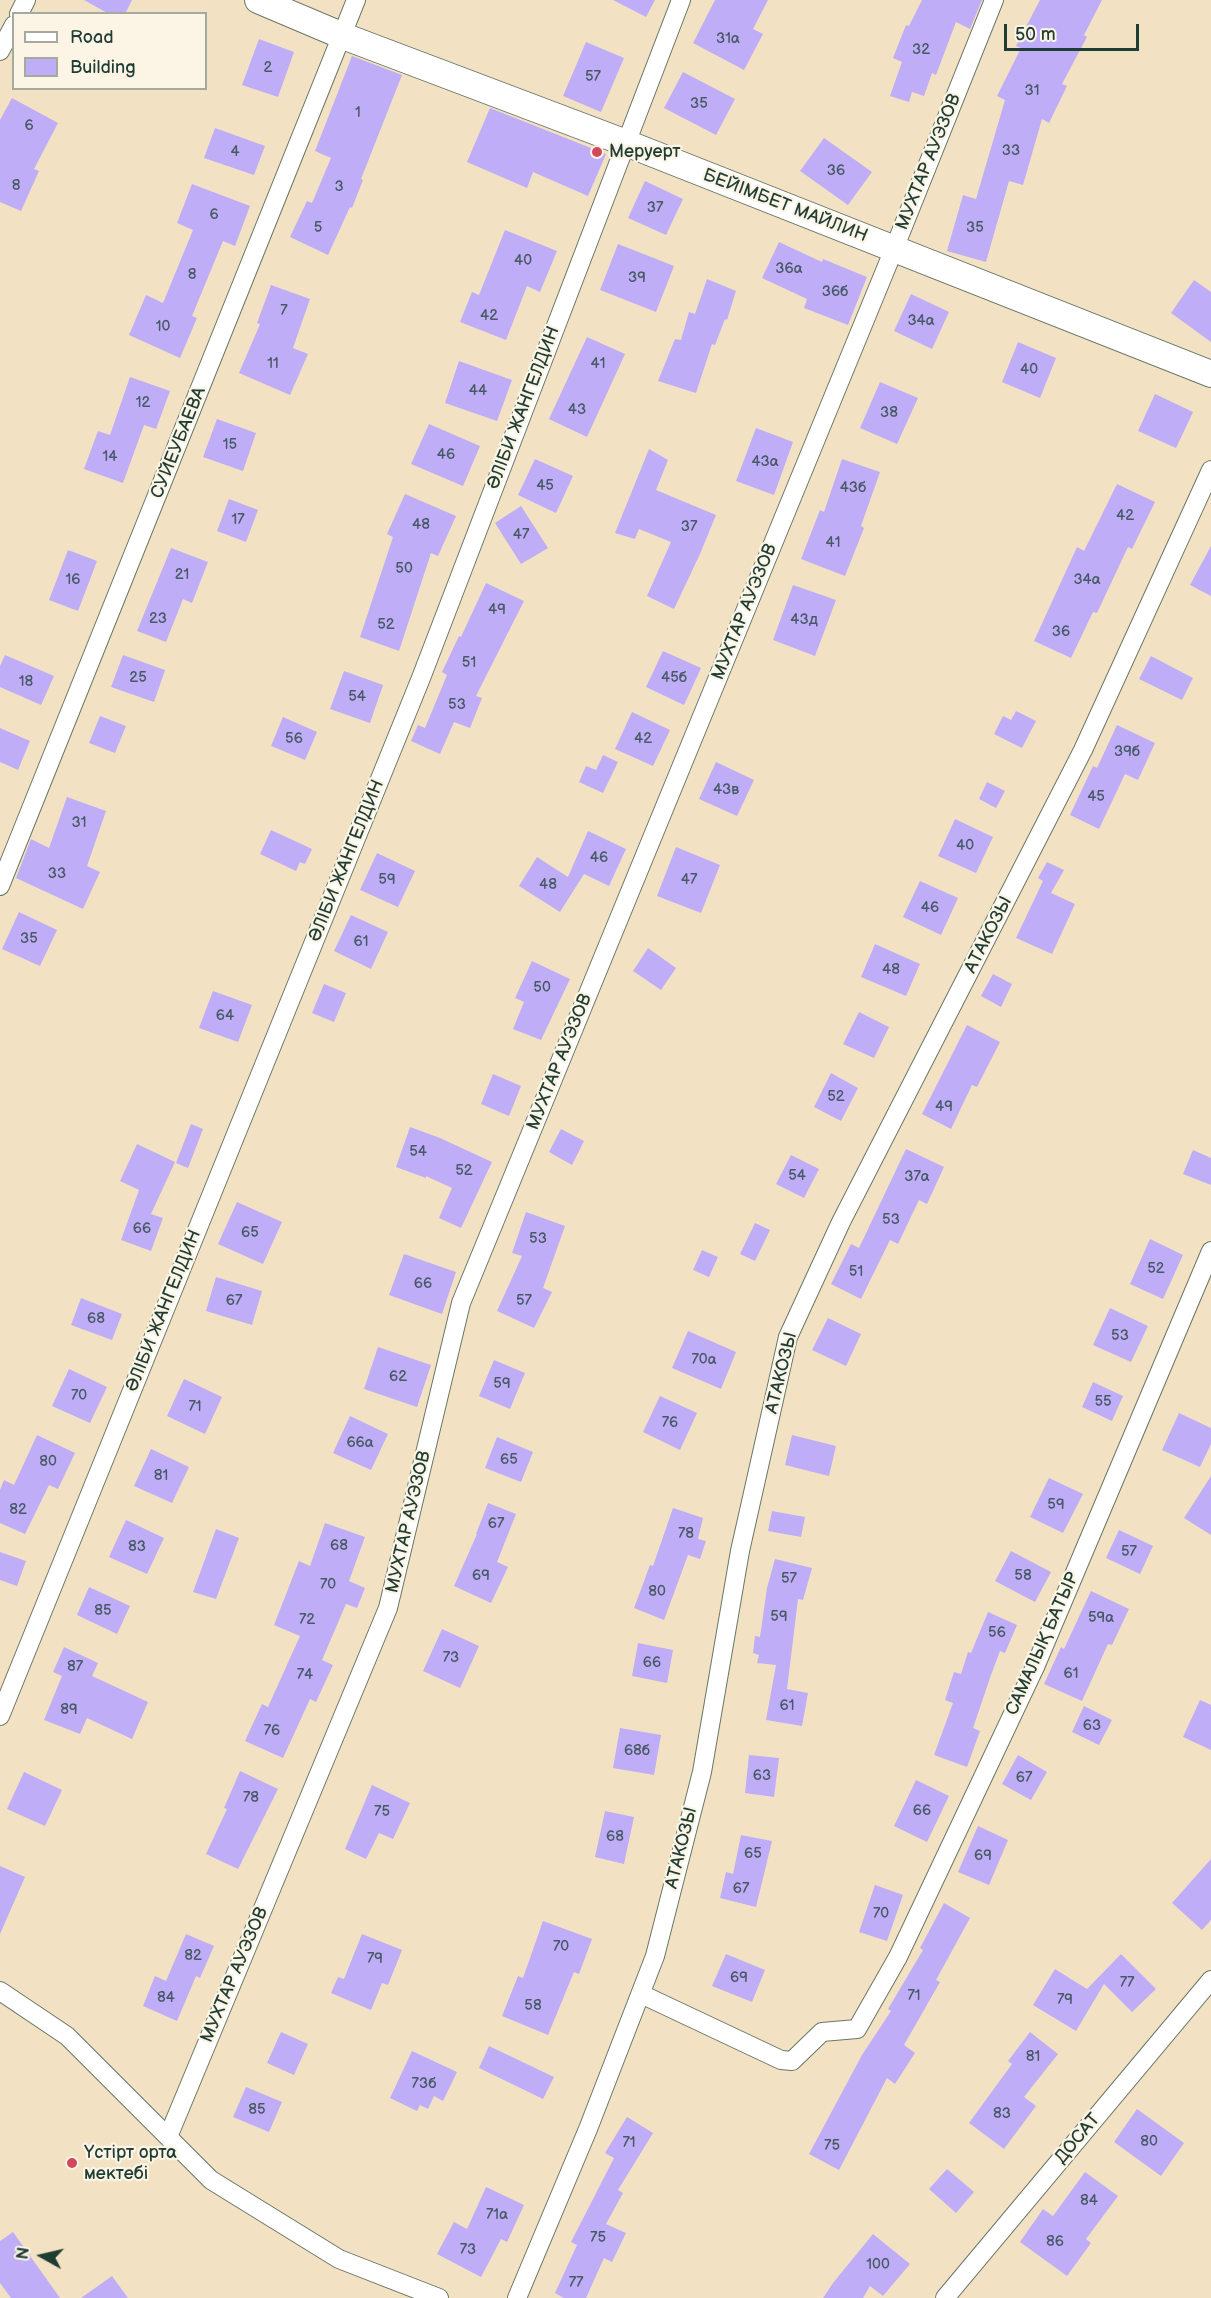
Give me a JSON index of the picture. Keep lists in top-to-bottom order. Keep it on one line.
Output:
{"streets":{"street":["МУХТАР АУЭЗОВ","БЕЙІМБЕТ МАЙЛИН","ӘЛІБИ ЖАНГЕЛДИН","СУЙЕУБАЕВА","АТАКОЗЫ","САМАЛЫҚ БАТЫР","ДОСАТ"]},"crossings":[["МУХТАР АУЭЗОВ","БЕЙІМБЕТ МАЙЛИН"],["БЕЙІМБЕТ МАЙЛИН","ӘЛІБИ ЖАНГЕЛДИН"],["БЕЙІМБЕТ МАЙЛИН","СУЙЕУБАЕВА"],["АТАКОЗЫ","САМАЛЫҚ БАТЫР"]],"places":["Меруерт","Үстірт орта мектебі"],"house_numbers":["31а","32","2","57","31","35","1","6","33","4","36","8","3","37","6","5","35","40","36а","8","39","36б","7","42","34а","10","11","41","40","44","12","43","38","15","46","14","43а","45","43б","42","17","48","37","47","41","50","21","16","34а","49","23","43д","52","36","51","25","45б","18","54","53","56","42","39б","43в","45","31","40","46","33","59","47","48","46","35","61","48","50","64","52","49","54","52","54","37а","53","66","65","53","52","51","66","67","57","68","53","70а","62","59","70","55","71","76","66а","65","80","81","59","82","67","78","68","83","57","69","58","57","70","80","85","59","59а","72","56","73","66","87","61","74","61","89","63","76","68б","63","67","78","66","75","68","65","69","67","70","70","82","79","69","77","71","84","79","58","81","73б","85","83","80","71","75","84","71а","75","86","73","100","77"],"legend":["Road","Building"],"scale_bar":"50 m","north":"left"}
